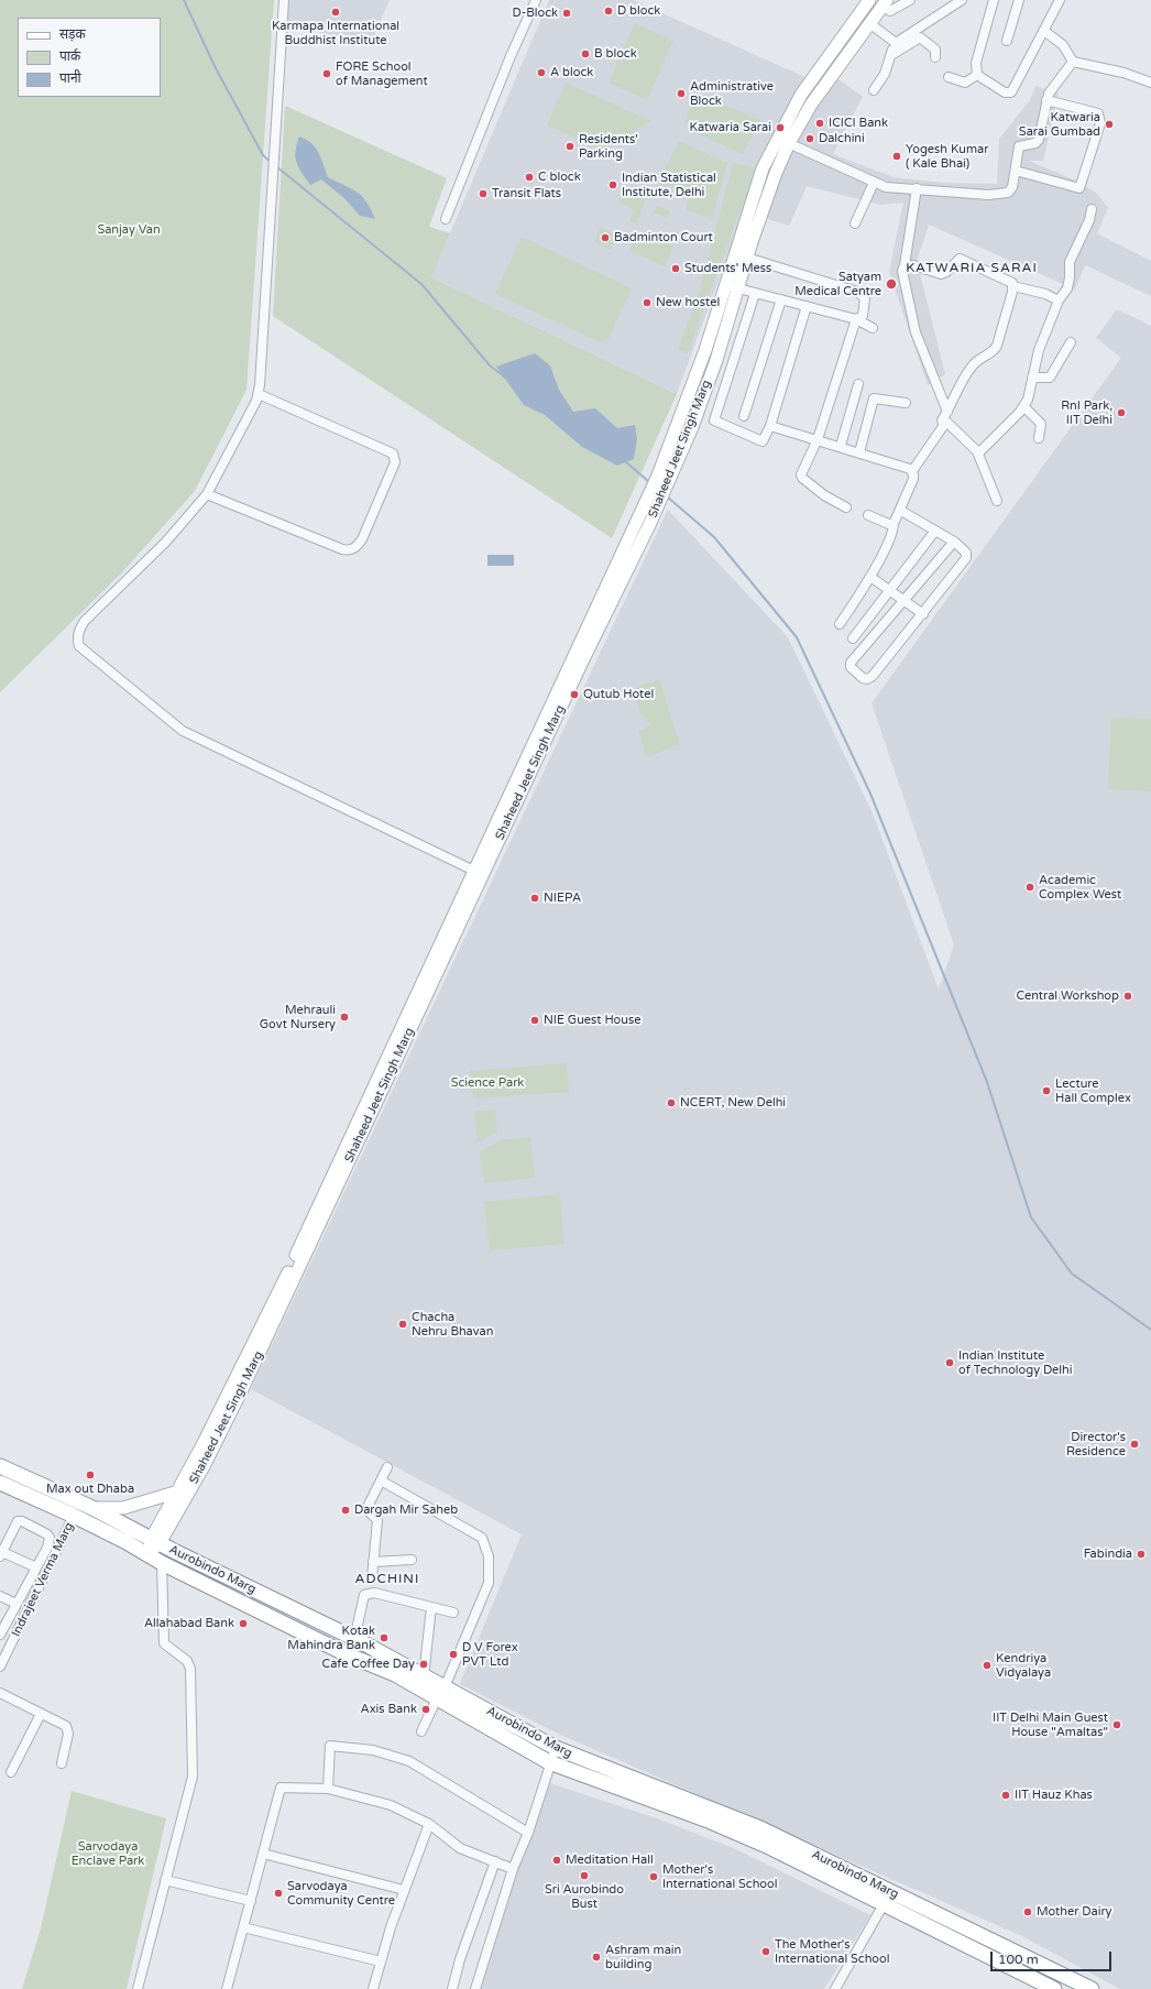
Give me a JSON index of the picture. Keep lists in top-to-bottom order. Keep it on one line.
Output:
{"streets":{"highway":["Aurobindo Marg"],"main road":["Shaheed Jeet Singh Marg"],"street":["Indrajeet Verma Marg"]},"crossings":[["Shaheed Jeet Singh Marg","Aurobindo Marg"],["Aurobindo Marg","Indrajeet Verma Marg"]],"districts":["KATWARIA SARAI","ADCHINI"],"parks":["Sanjay Van","Science Park","Sarvodaya Enclave Park"],"places":["D block","Karmapa International Buddhist Institute","D-Block","B block","A block","FORE School of Management","Administrative Block","ICICI Bank","Katwaria Sarai Gumbad","Katwaria Sarai","Dalchini","Residents' Parking","Yogesh Kumar ( Kale Bhai)","C block","Indian Statistical Institute, Delhi","Transit Flats","Badminton Court","Students' Mess","Satyam Medical Centre","New hostel","RnI Park, IIT Delhi","Qutub Hotel","Academic Complex West","NIEPA","Central Workshop","Mehrauli Govt Nursery","NIE Guest House","Lecture Hall Complex","NCERT, New Delhi","Chacha Nehru Bhavan","Indian Institute of Technology Delhi","Director's Residence","Max out Dhaba","Dargah Mir Saheb","Fabindia","Allahabad Bank","Kotak Mahindra Bank","D V Forex PVT Ltd","Cafe Coffee Day","Kendriya Vidyalaya","Axis Bank","IIT Delhi Main Guest House \"Amaltas\"","IIT Hauz Khas","Meditation Hall","Sri Aurobindo Bust","Mother's International School","Sarvodaya Community Centre","Mother Dairy","The Mother's International School","Ashram main building"],"legend":["सड़क","पार्क","पानी"],"scale_bar":"100 m"}
